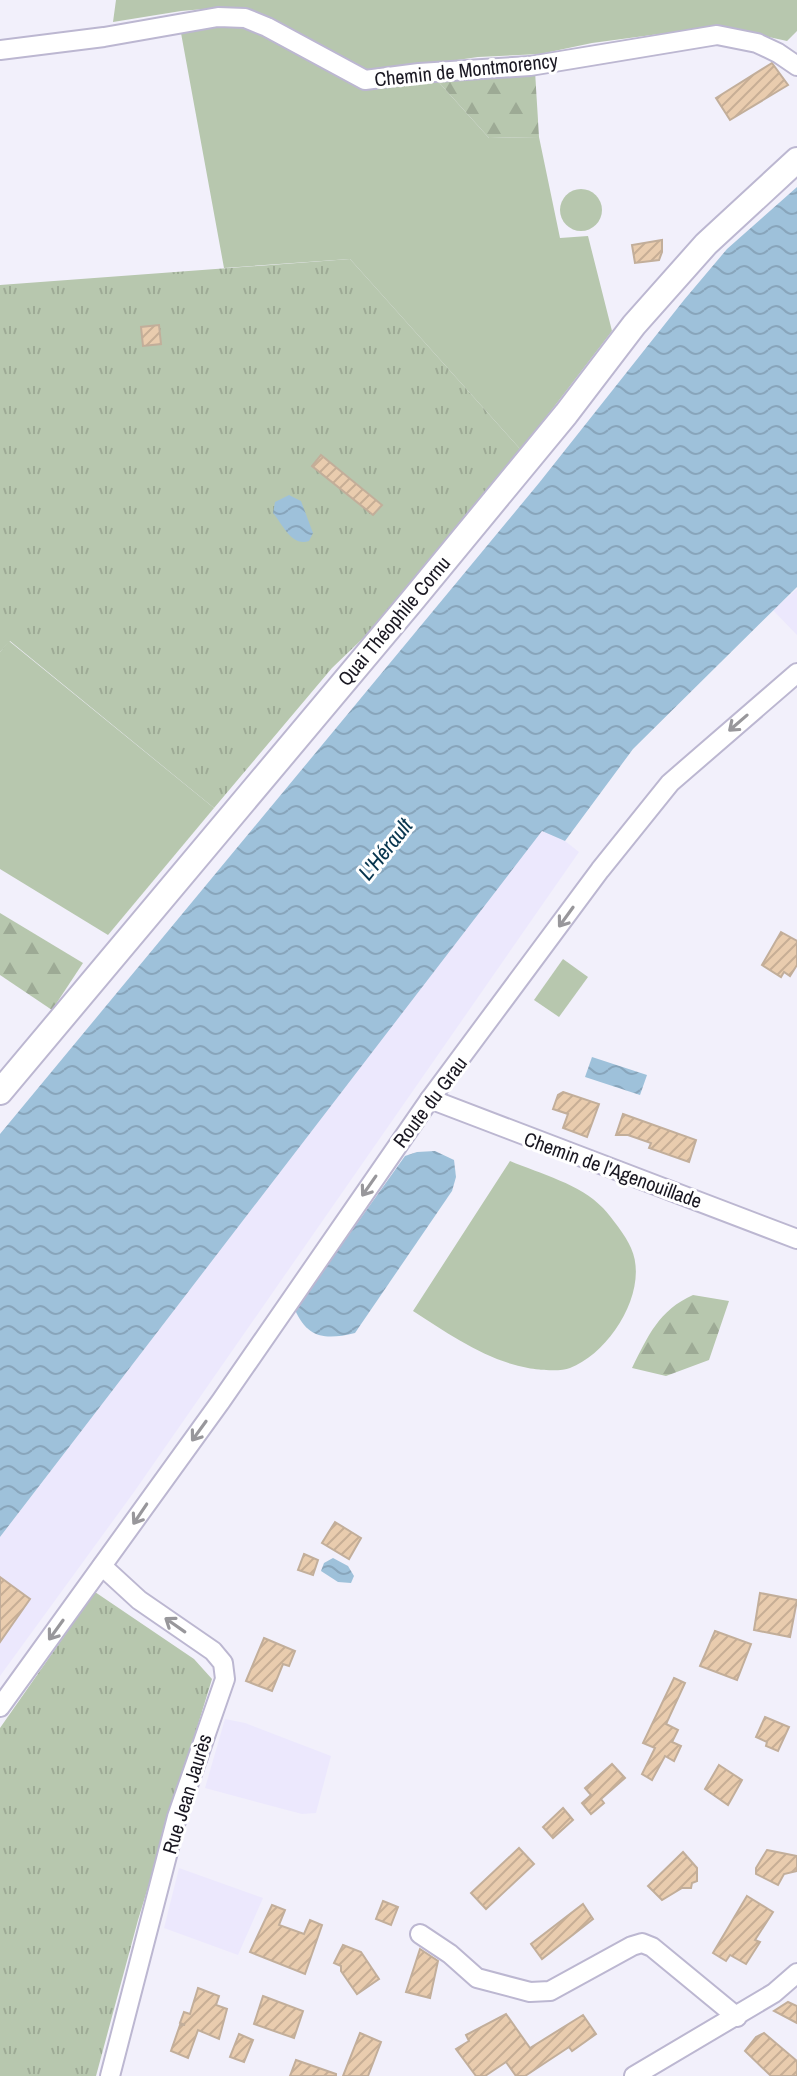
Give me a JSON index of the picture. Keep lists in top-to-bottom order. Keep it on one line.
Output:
{"streets":{"main road":["Quai Théophile Cornu"],"street":["Chemin de Montmorency","Route du Grau","Chemin de l'Agenouillade","Rue Jean Jaurès"]},"crossings":[["Route du Grau","Chemin de l'Agenouillade"],["Route du Grau","Rue Jean Jaurès"]],"one_way":["Route du Grau","Rue Jean Jaurès"],"water":["L'Hérault"]}
